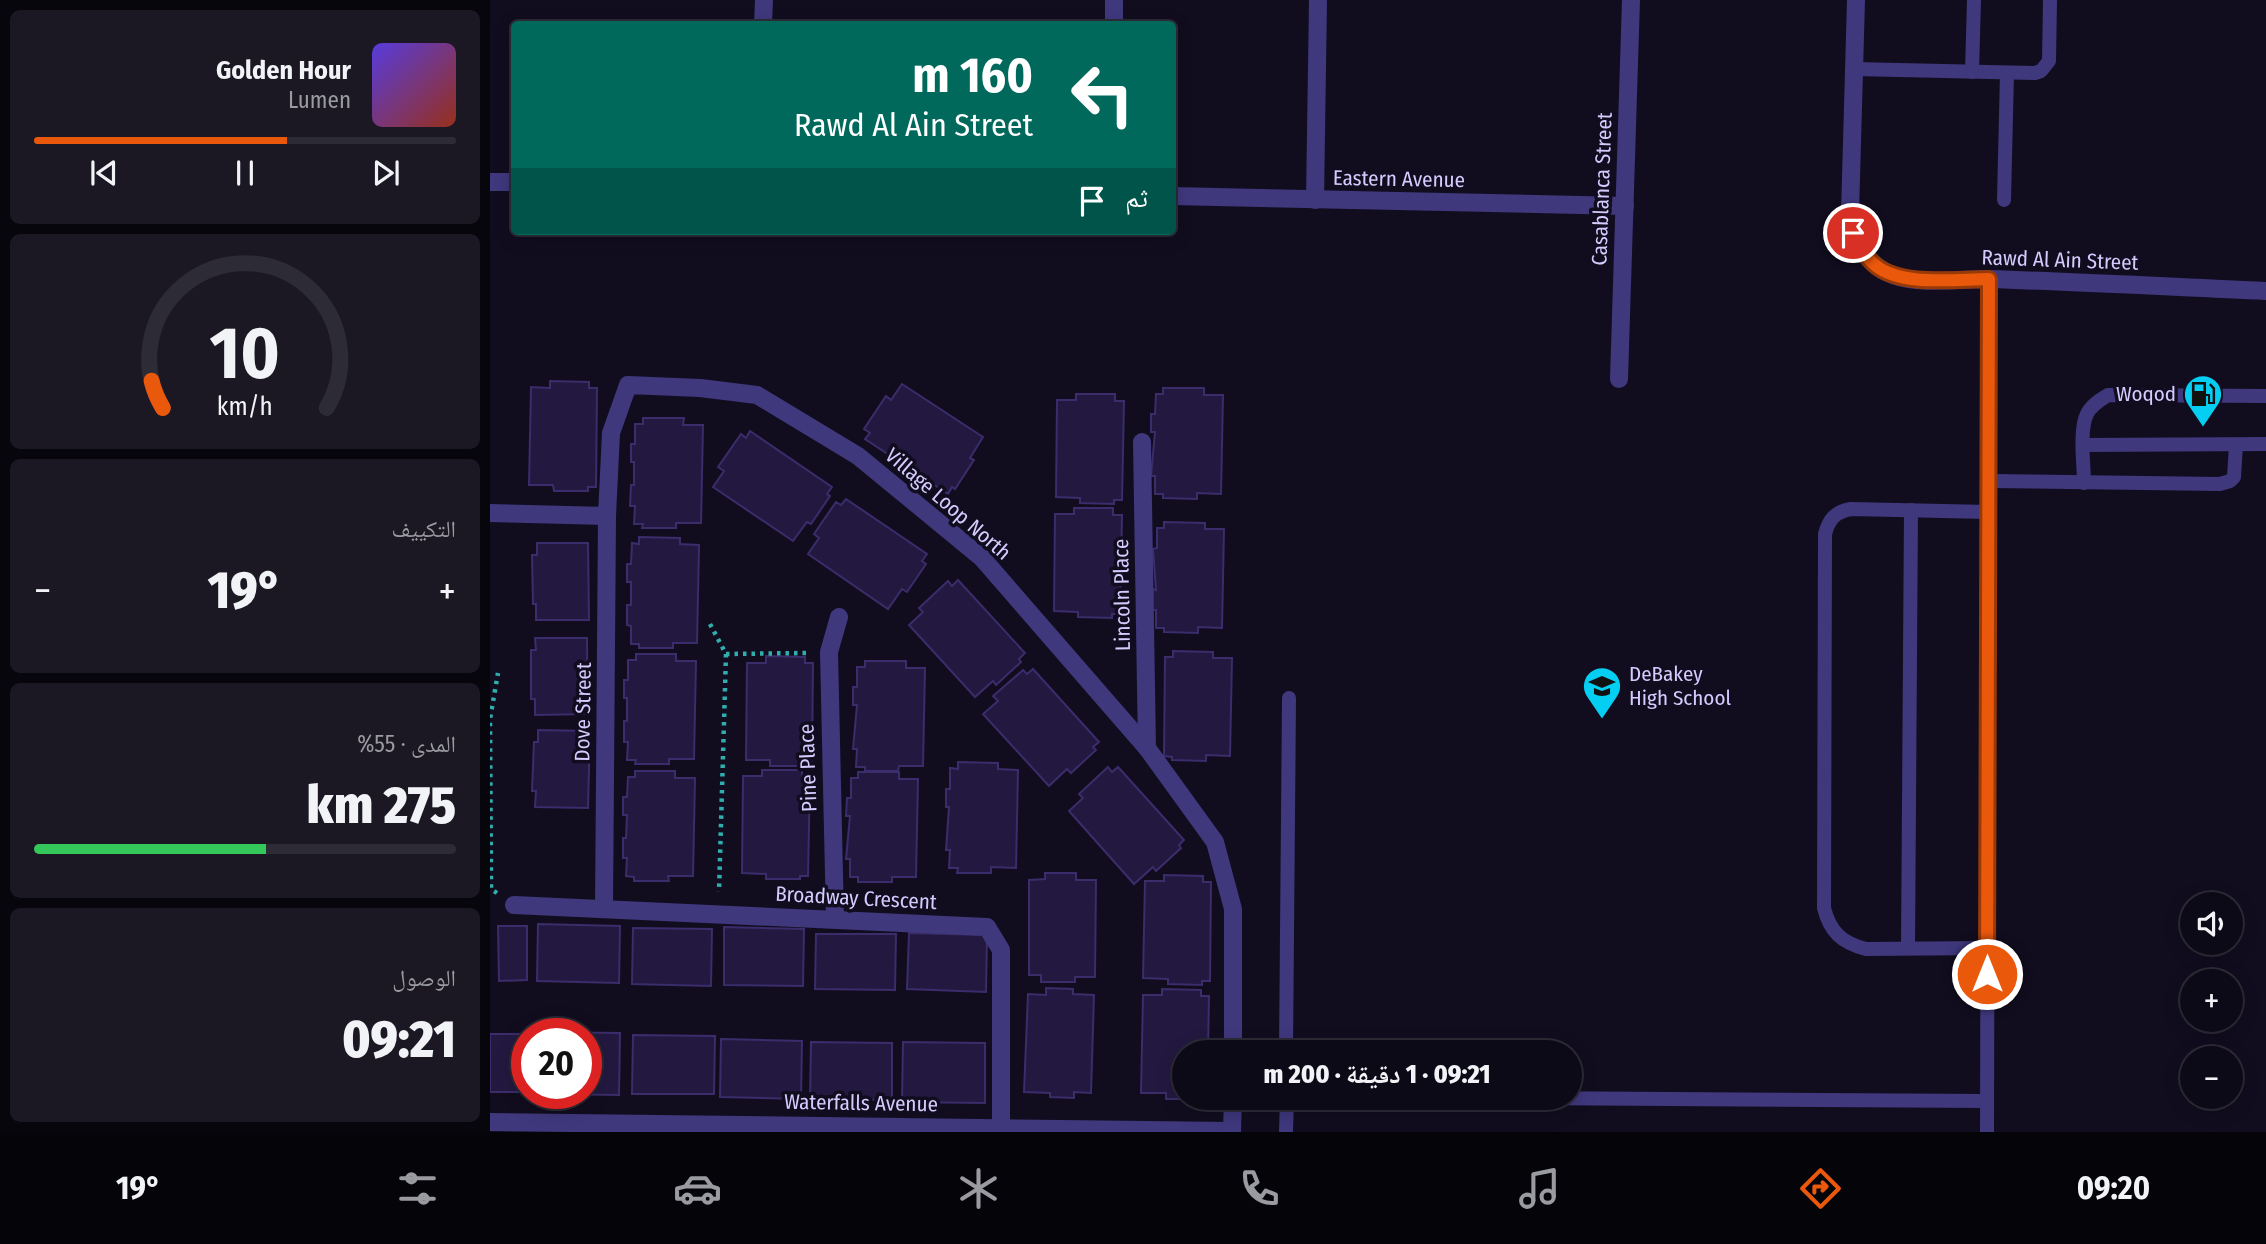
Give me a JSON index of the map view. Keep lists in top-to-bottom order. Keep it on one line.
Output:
{"streets":{"street":["Eastern Avenue","Casablanca Street","Rawd Al Ain Street","Village Loop North","Lincoln Place","Dove Street","Pine Place","Broadway Crescent","Waterfalls Avenue"]},"crossings":[["Eastern Avenue","Casablanca Street"],["Village Loop North","Lincoln Place"],["Village Loop North","Dove Street"],["Dove Street","Broadway Crescent"],["Pine Place","Broadway Crescent"],["Broadway Crescent","Waterfalls Avenue"]],"places":{"fuel station":["Woqod"],"school or university":["DeBakey High School"]},"page":{"turn":["160 m","Rawd Al Ain Street"],"song":["Golden Hour","Lumen"],"then":"ثم","tile":["التكييف",["المدى · 55%","275 km"],["الوصول","09:21"]],"heat":["−","19°","+"],"map_buttons":["+","−"],"limit":"20","trip":"09:21 · 1 دقيقة · 200 m","tabs":["09:20","19°"],"gauge":["10","km/h"]}}
